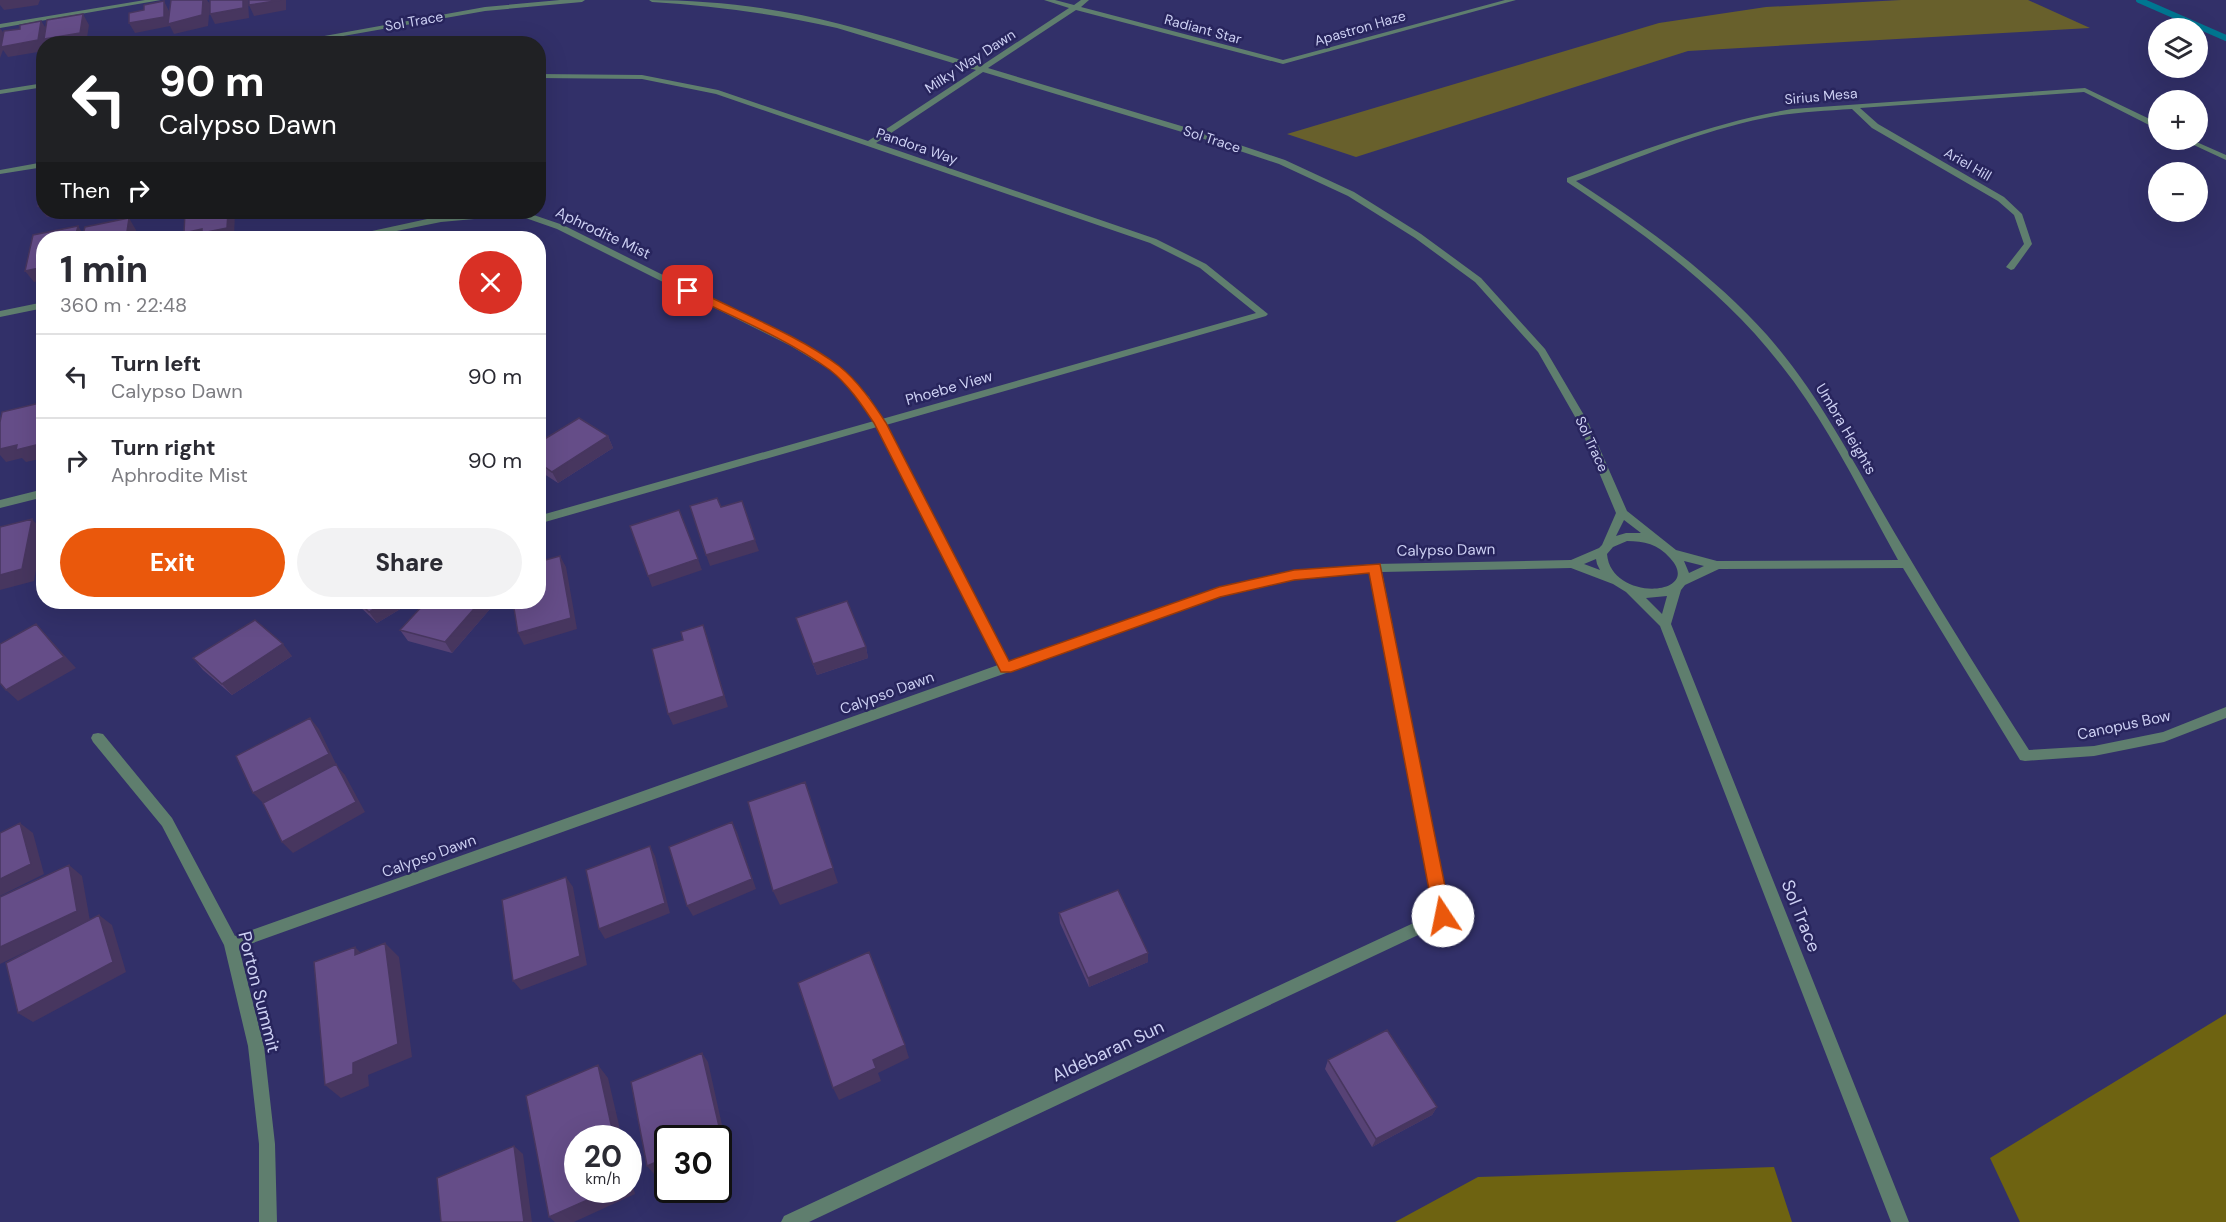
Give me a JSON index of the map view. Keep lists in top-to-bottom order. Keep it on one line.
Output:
{"streets":{"street":["Sol Trace","Apastron Haze","Radiant Star","Milky Way Dawn","Sirius Mesa","Pandora Way","Ariel Hill","Aphrodite Mist","Phoebe View","Umbra Heights","Calypso Dawn","Canopus Bow","Porton Summit","Aldebaran Sun"]},"crossings":[["Sol Trace","Milky Way Dawn"],["Sol Trace","Calypso Dawn"],["Apastron Haze","Radiant Star"],["Radiant Star","Milky Way Dawn"],["Milky Way Dawn","Pandora Way"],["Sirius Mesa","Ariel Hill"],["Sirius Mesa","Umbra Heights"],["Pandora Way","Phoebe View"],["Aphrodite Mist","Phoebe View"],["Aphrodite Mist","Calypso Dawn"],["Umbra Heights","Canopus Bow"],["Calypso Dawn","Porton Summit"],["Calypso Dawn","Aldebaran Sun"]],"page":{"map_buttons":["+","−"],"turn":["90 m","Calypso Dawn"],"then":"Then","heading":["1 min","360 m · 22:48"],"list":[{"name":"Turn left","note":"Calypso Dawn","value":"90 m"},{"name":"Turn right","note":"Aphrodite Mist","value":"90 m"}],"buttons":["Exit","Share"],"speed":"20 km/h","limit":"30"}}
